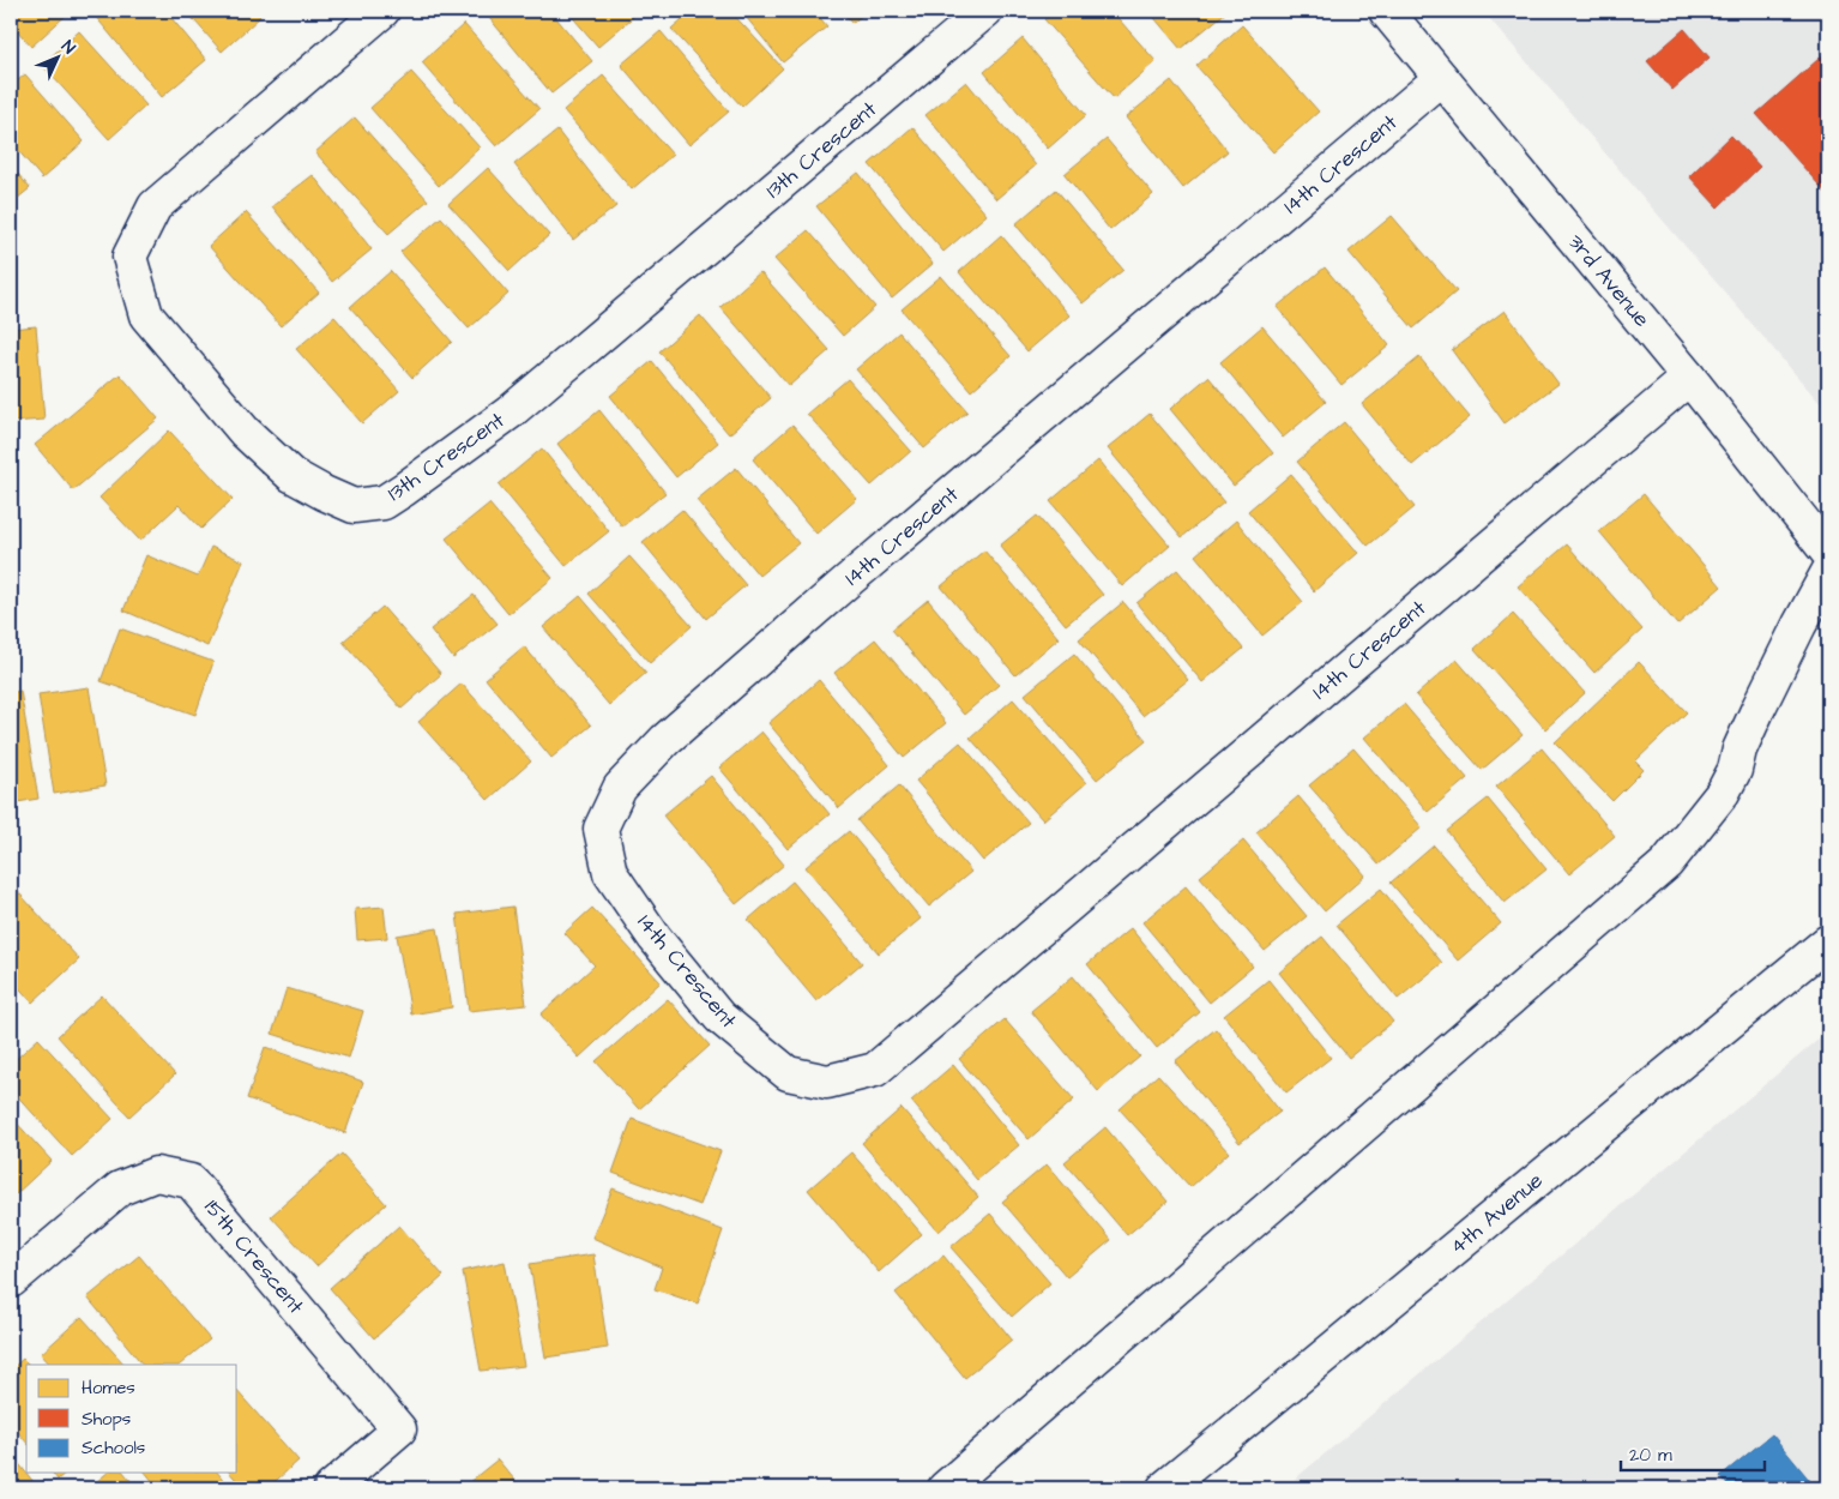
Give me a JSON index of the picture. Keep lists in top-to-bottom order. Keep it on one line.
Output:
{"streets":{"street":["13th Crescent","14th Crescent","3rd Avenue","4th Avenue","15th Crescent"]},"crossings":[["14th Crescent","3rd Avenue"]],"legend":["Homes","Shops","Schools"],"scale_bar":"20 m","north":"top right"}
